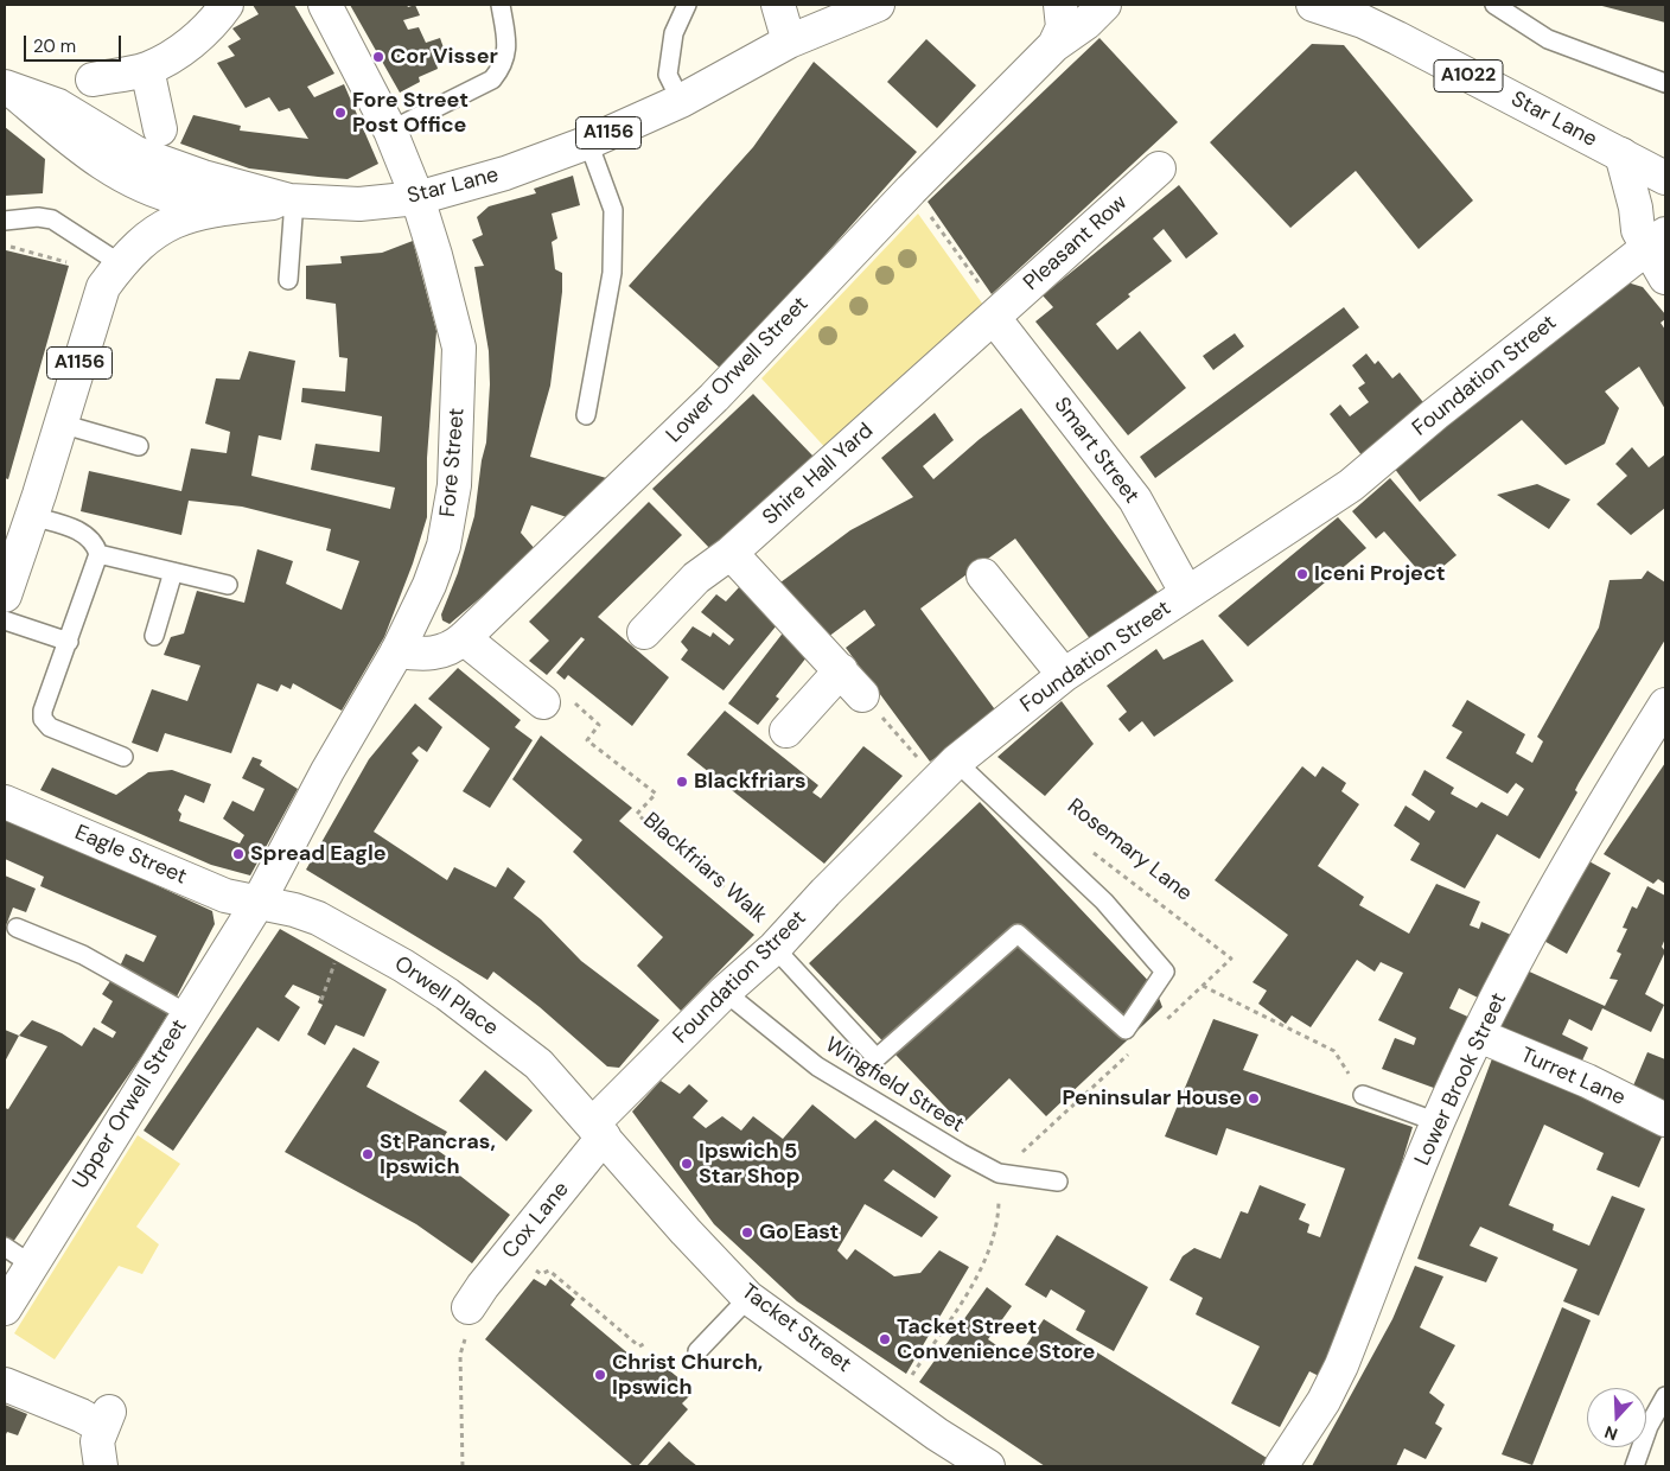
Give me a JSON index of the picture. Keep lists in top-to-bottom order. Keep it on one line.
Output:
{"streets":{"street":["A1022","Star Lane","A1156","Pleasant Row","Lower Orwell Street","Foundation Street","Smart Street","Fore Street","Shire Hall Yard","Eagle Street","Orwell Place","Turret Lane","Lower Brook Street","Upper Orwell Street","Cox Lane","Tacket Street"],"lane":["Wingfield Street"],"path":["Rosemary Lane","Blackfriars Walk"]},"crossings":[["Star Lane","A1156"],["Star Lane","Fore Street"],["Pleasant Row","Smart Street"],["Pleasant Row","Shire Hall Yard"],["Lower Orwell Street","Fore Street"],["Foundation Street","Smart Street"],["Foundation Street","Blackfriars Walk"],["Foundation Street","Orwell Place"],["Foundation Street","Wingfield Street"],["Foundation Street","Cox Lane"],["Foundation Street","Tacket Street"],["Smart Street","Shire Hall Yard"],["Fore Street","Eagle Street"],["Fore Street","Orwell Place"],["Fore Street","Upper Orwell Street"],["Eagle Street","Orwell Place"],["Eagle Street","Upper Orwell Street"],["Orwell Place","Upper Orwell Street"],["Orwell Place","Cox Lane"],["Orwell Place","Tacket Street"],["Turret Lane","Lower Brook Street"],["Cox Lane","Tacket Street"]],"places":["Cor Visser","Fore Street Post Office","Iceni Project","Blackfriars","Spread Eagle","Peninsular House","St Pancras, Ipswich","Ipswich 5 Star Shop","Go East","Tacket Street Convenience Store","Christ Church, Ipswich"],"scale_bar":"20 m","north":"bottom"}
